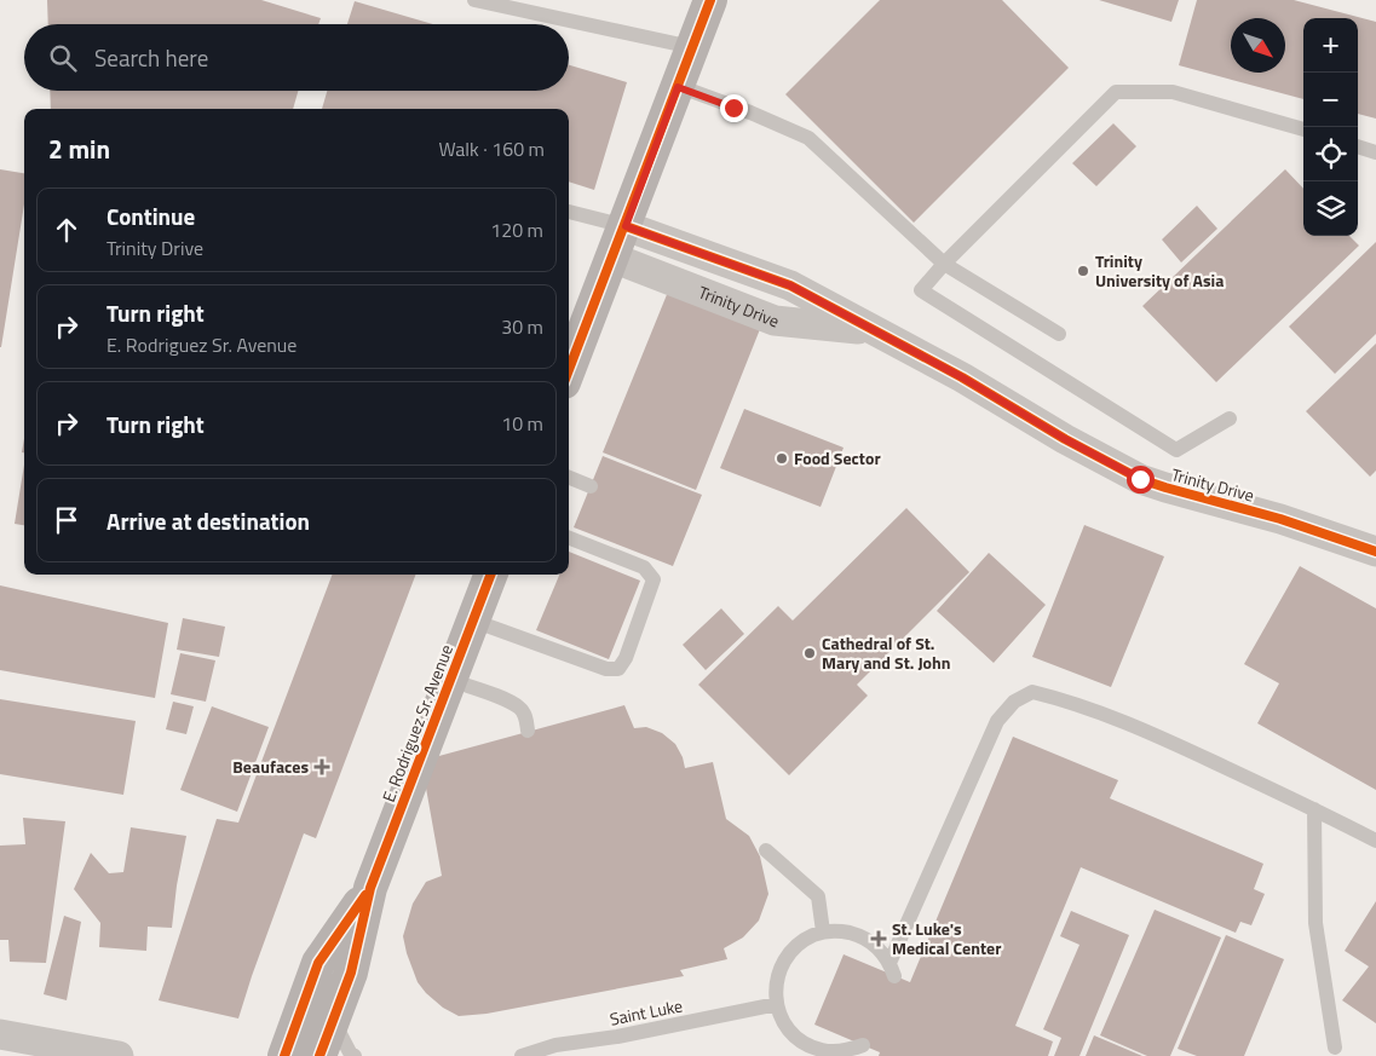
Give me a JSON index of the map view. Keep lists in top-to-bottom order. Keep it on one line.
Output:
{"streets":{"main road":["E. Rodriguez Sr. Avenue"],"street":["Trinity Drive"],"lane":["Saint Luke"]},"places":{"other":["Trinity University of Asia","Food Sector","Cathedral of St. Mary and St. John"],"health":["Beaufaces","St. Luke's Medical Center"]},"north":"bottom right","page":{"map_buttons":["+","−"],"search":"Search here","heading":["2 min","Walk · 160 m"],"list":[["Continue","Trinity Drive","120 m"],["Turn right","E. Rodriguez Sr. Avenue","30 m"],["Turn right","10 m"],"Arrive at destination"]}}
